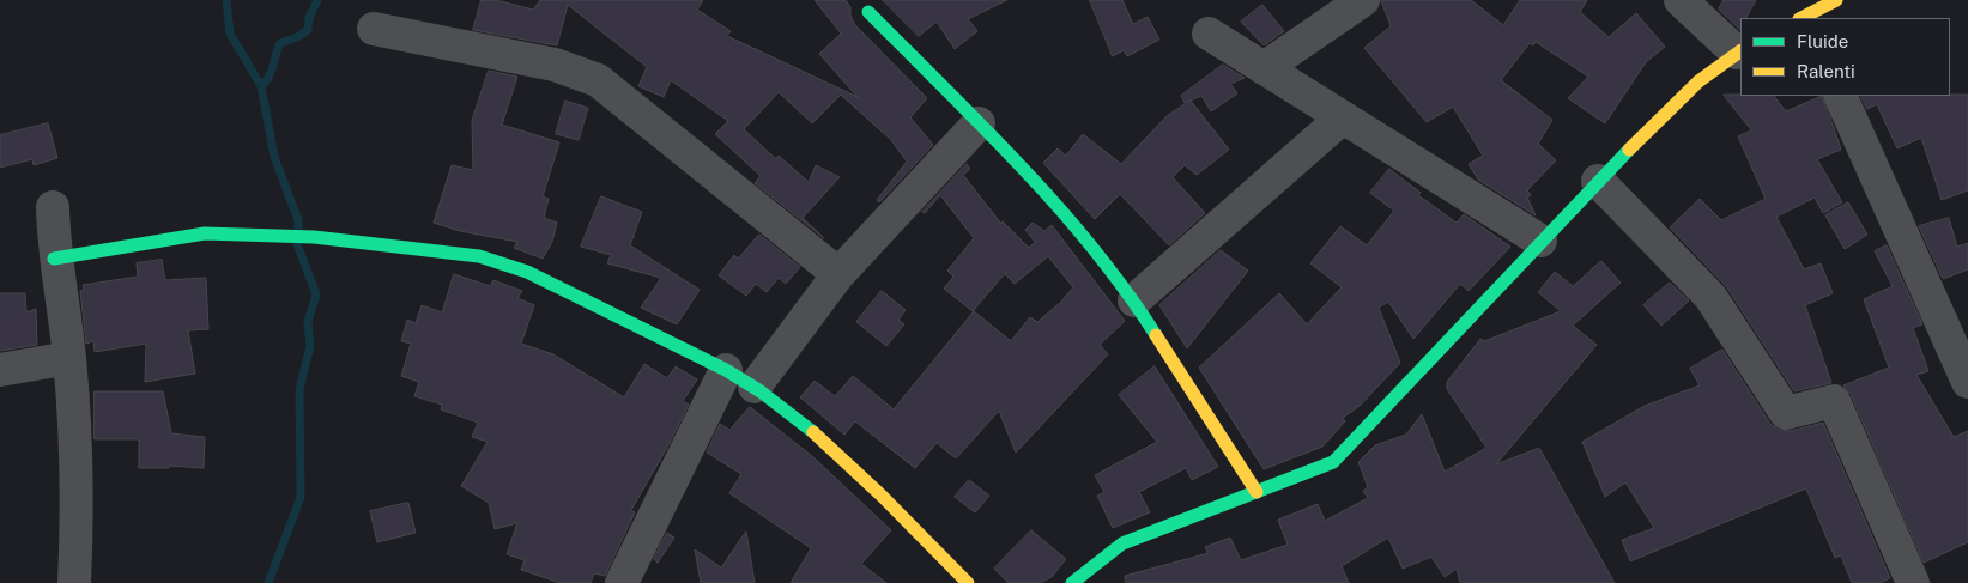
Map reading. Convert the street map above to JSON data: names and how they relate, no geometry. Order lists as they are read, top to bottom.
{
  "legend": ["Fluide", "Ralenti"]
}
